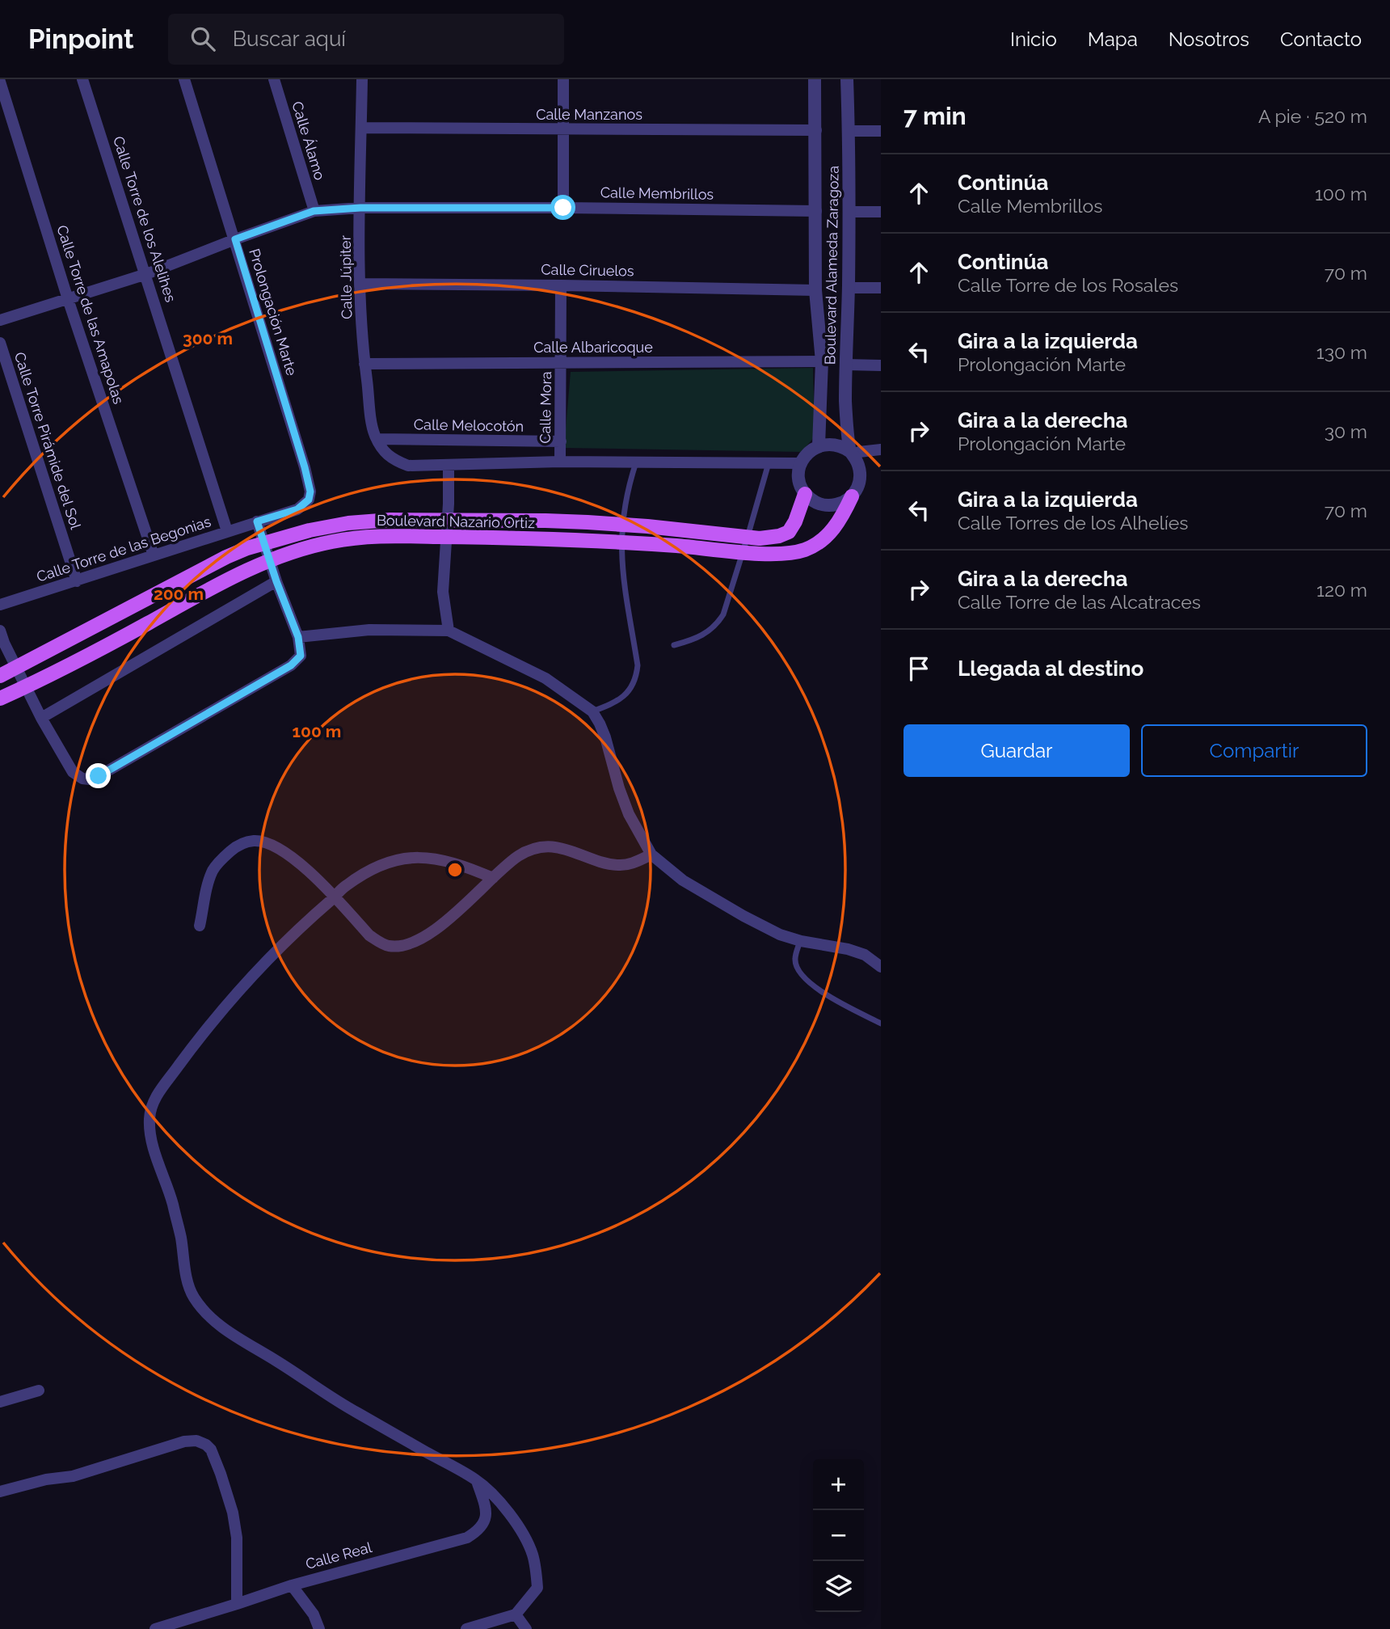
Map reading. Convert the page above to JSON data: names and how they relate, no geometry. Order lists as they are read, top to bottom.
{
  "streets": {
    "main road": ["Boulevard Nazario Ortiz"],
    "street": [
      "Calle Manzanos",
      "Calle Álamo",
      "Calle Membrillos",
      "Calle Torre de los Alelihes",
      "Boulevard Alameda Zaragoza",
      "Calle Ciruelos",
      "Calle Júpiter",
      "Prolongación Marte",
      "Calle Torre de las Amapolas",
      "Calle Albaricoque",
      "Calle Mora",
      "Calle Melocotón",
      "Calle Torre Pirámide del Sol",
      "Calle Torre de las Begonias",
      "Calle Real"
    ]
  },
  "crossings": [
    ["Calle Manzanos", "Boulevard Alameda Zaragoza"],
    ["Calle Manzanos", "Calle Júpiter"],
    ["Calle Álamo", "Calle Membrillos"],
    ["Calle Membrillos", "Calle Torre de los Alelihes"],
    ["Calle Membrillos", "Boulevard Alameda Zaragoza"],
    ["Calle Membrillos", "Calle Júpiter"],
    ["Calle Membrillos", "Prolongación Marte"],
    ["Calle Membrillos", "Calle Torre de las Amapolas"],
    ["Calle Torre de los Alelihes", "Calle Torre de las Begonias"],
    ["Boulevard Alameda Zaragoza", "Calle Ciruelos"],
    ["Boulevard Alameda Zaragoza", "Calle Albaricoque"],
    ["Boulevard Alameda Zaragoza", "Boulevard Nazario Ortiz"],
    ["Calle Ciruelos", "Calle Júpiter"],
    ["Calle Ciruelos", "Calle Mora"],
    ["Calle Júpiter", "Calle Albaricoque"],
    ["Calle Júpiter", "Calle Melocotón"],
    ["Prolongación Marte", "Calle Torre de las Begonias"],
    ["Calle Torre de las Amapolas", "Calle Torre de las Begonias"],
    ["Calle Albaricoque", "Calle Mora"],
    ["Calle Mora", "Calle Melocotón"],
    ["Calle Torre Pirámide del Sol", "Calle Torre de las Begonias"]
  ],
  "page": {
    "header": "Pinpoint",
    "search": "Buscar aquí",
    "nav": [
      "Inicio",
      "Mapa",
      "Nosotros",
      "Contacto"
    ],
    "heading": ["7 min", "A pie · 520 m"],
    "list": [
      ["Continúa", "Calle Membrillos", "100 m"],
      ["Continúa", "Calle Torre de los Rosales", "70 m"],
      ["Gira a la izquierda", "Prolongación Marte", "130 m"],
      ["Gira a la derecha", "Prolongación Marte", "30 m"],
      ["Gira a la izquierda", "Calle Torres de los Alhelíes", "70 m"],
      ["Gira a la derecha", "Calle Torre de las Alcatraces", "120 m"],
      "Llegada al destino"
    ],
    "buttons": ["Guardar", "Compartir"],
    "map_buttons": ["+", "−"]
  },
  "rings": ["300 m", "200 m", "100 m"]
}
